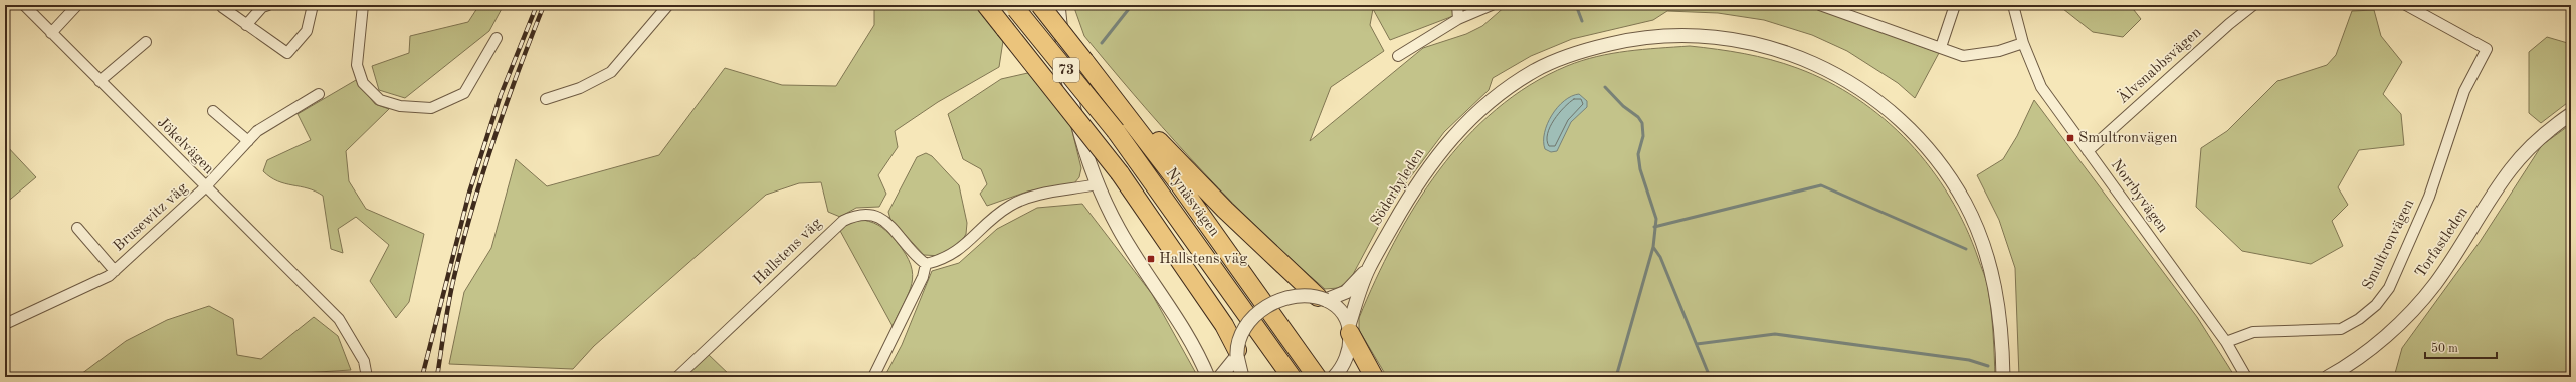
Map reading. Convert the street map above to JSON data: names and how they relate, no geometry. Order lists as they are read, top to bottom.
{
  "streets": {
    "highway": ["73", "Nynäsvägen"],
    "street": [
      "Älvsnabbsvägen",
      "Jökelvägen",
      "Söderbyleden",
      "Norrbyvägen",
      "Brusewitz väg",
      "Torfastleden",
      "Smultronvägen",
      "Hallstens väg"
    ]
  },
  "crossings": [
    ["Älvsnabbsvägen", "Norrbyvägen"],
    ["Jökelvägen", "Brusewitz väg"],
    ["Norrbyvägen", "Smultronvägen"]
  ],
  "places": {
    "transit": ["Smultronvägen", "Hallstens väg"]
  },
  "scale_bar": "50 m"
}
